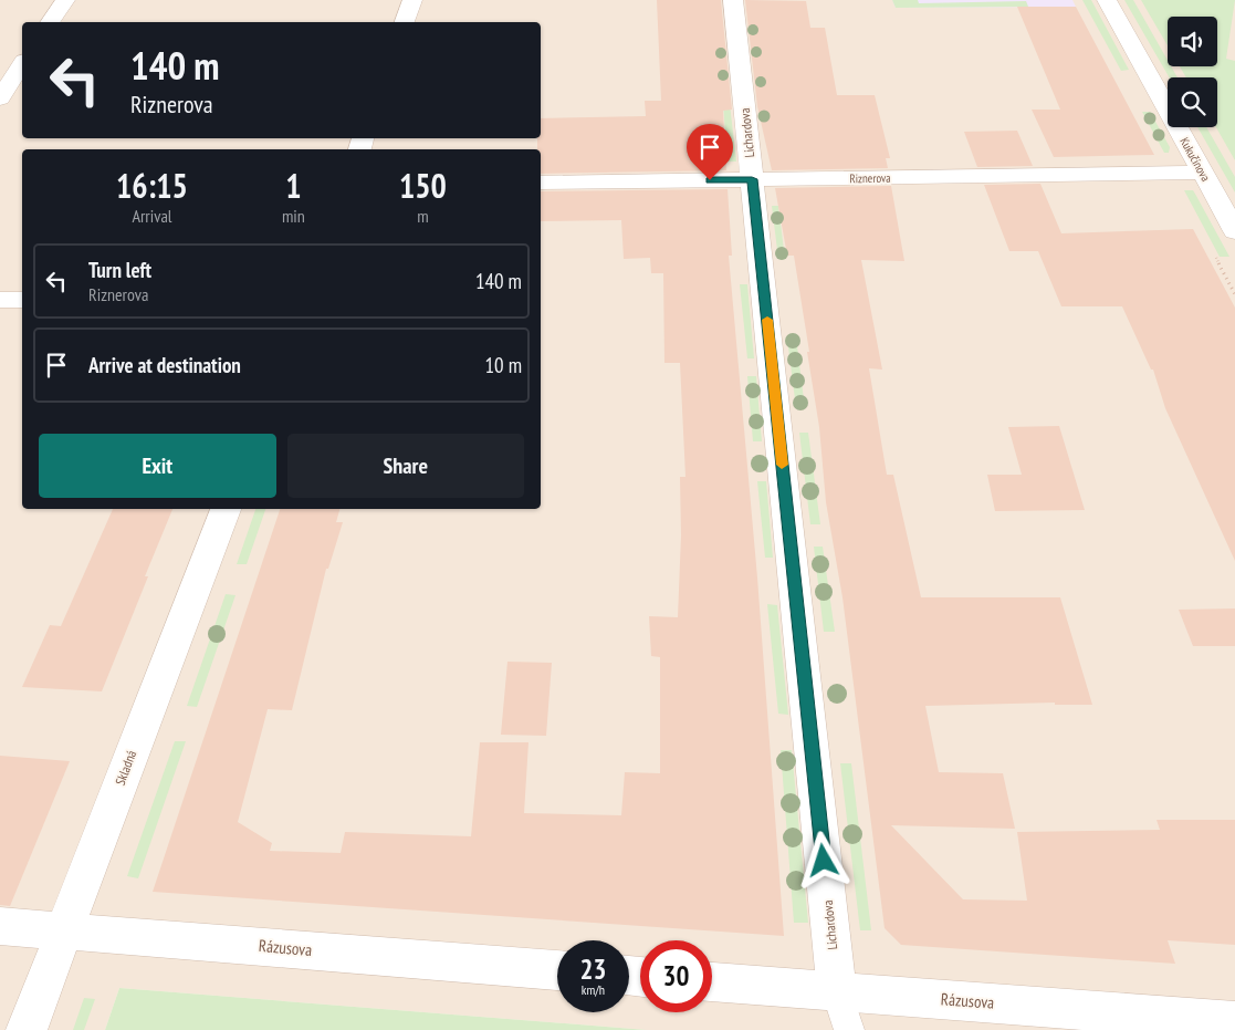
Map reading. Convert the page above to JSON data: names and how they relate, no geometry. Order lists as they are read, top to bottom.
{
  "streets": {
    "street": [
      "Lichardova",
      "Kukučínova",
      "Riznerova",
      "Skladná",
      "Rázusova"
    ]
  },
  "crossings": [
    ["Lichardova", "Riznerova"],
    ["Lichardova", "Rázusova"],
    ["Kukučínova", "Riznerova"],
    ["Skladná", "Rázusova"]
  ],
  "page": {
    "turn": ["140 m", "Riznerova"],
    "eta": [
      "16:15",
      "Arrival",
      "1",
      "min",
      "150",
      "m"
    ],
    "list": [
      {
        "name": "Turn left",
        "note": "Riznerova",
        "value": "140 m"
      },
      {
        "name": "Arrive at destination",
        "value": "10 m"
      }
    ],
    "buttons": ["Exit", "Share"],
    "speed": "23 km/h",
    "limit": "30"
  }
}
